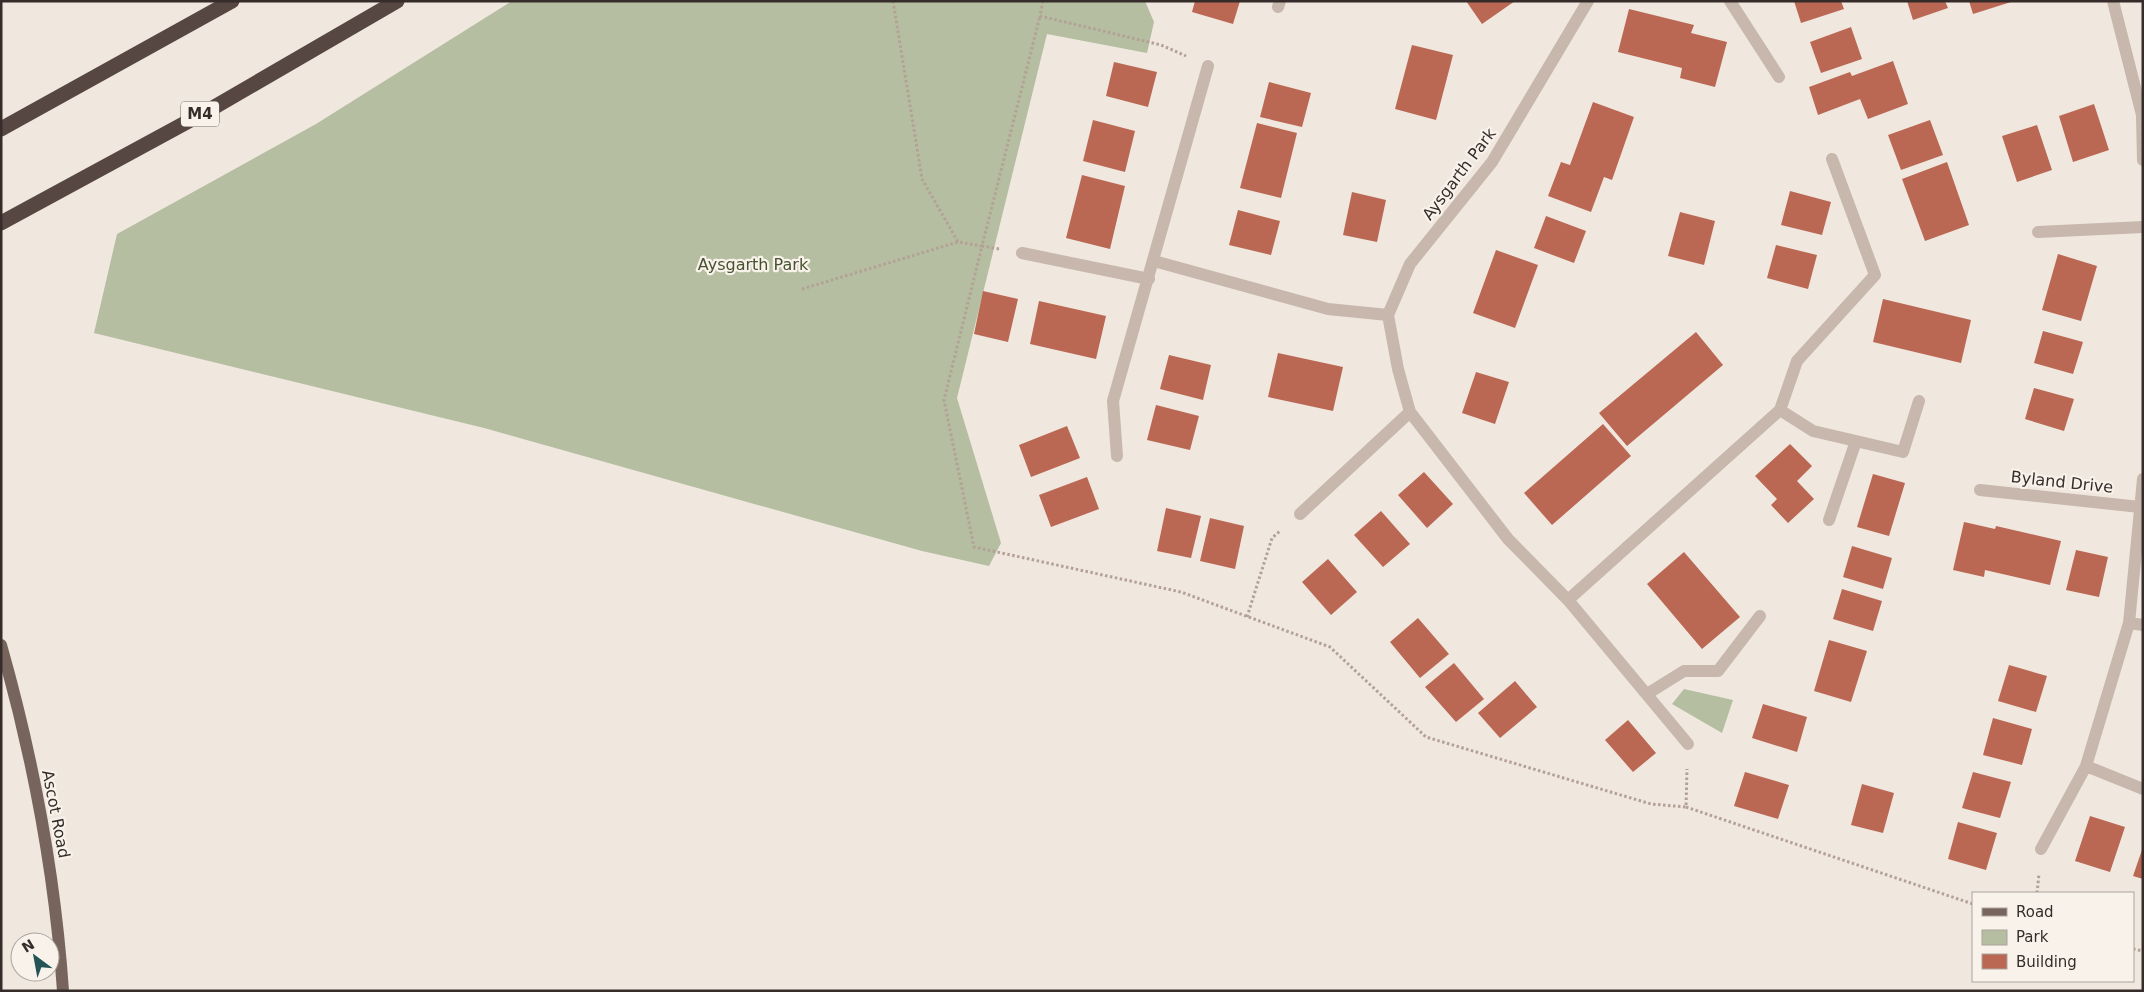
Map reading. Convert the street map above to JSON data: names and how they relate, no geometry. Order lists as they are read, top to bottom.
{
  "streets": {
    "highway": ["M4"],
    "main road": ["Ascot Road"],
    "street": ["Aysgarth Park", "Byland Drive"]
  },
  "parks": ["Aysgarth Park"],
  "legend": ["Road", "Park", "Building"],
  "north": "top left"
}
